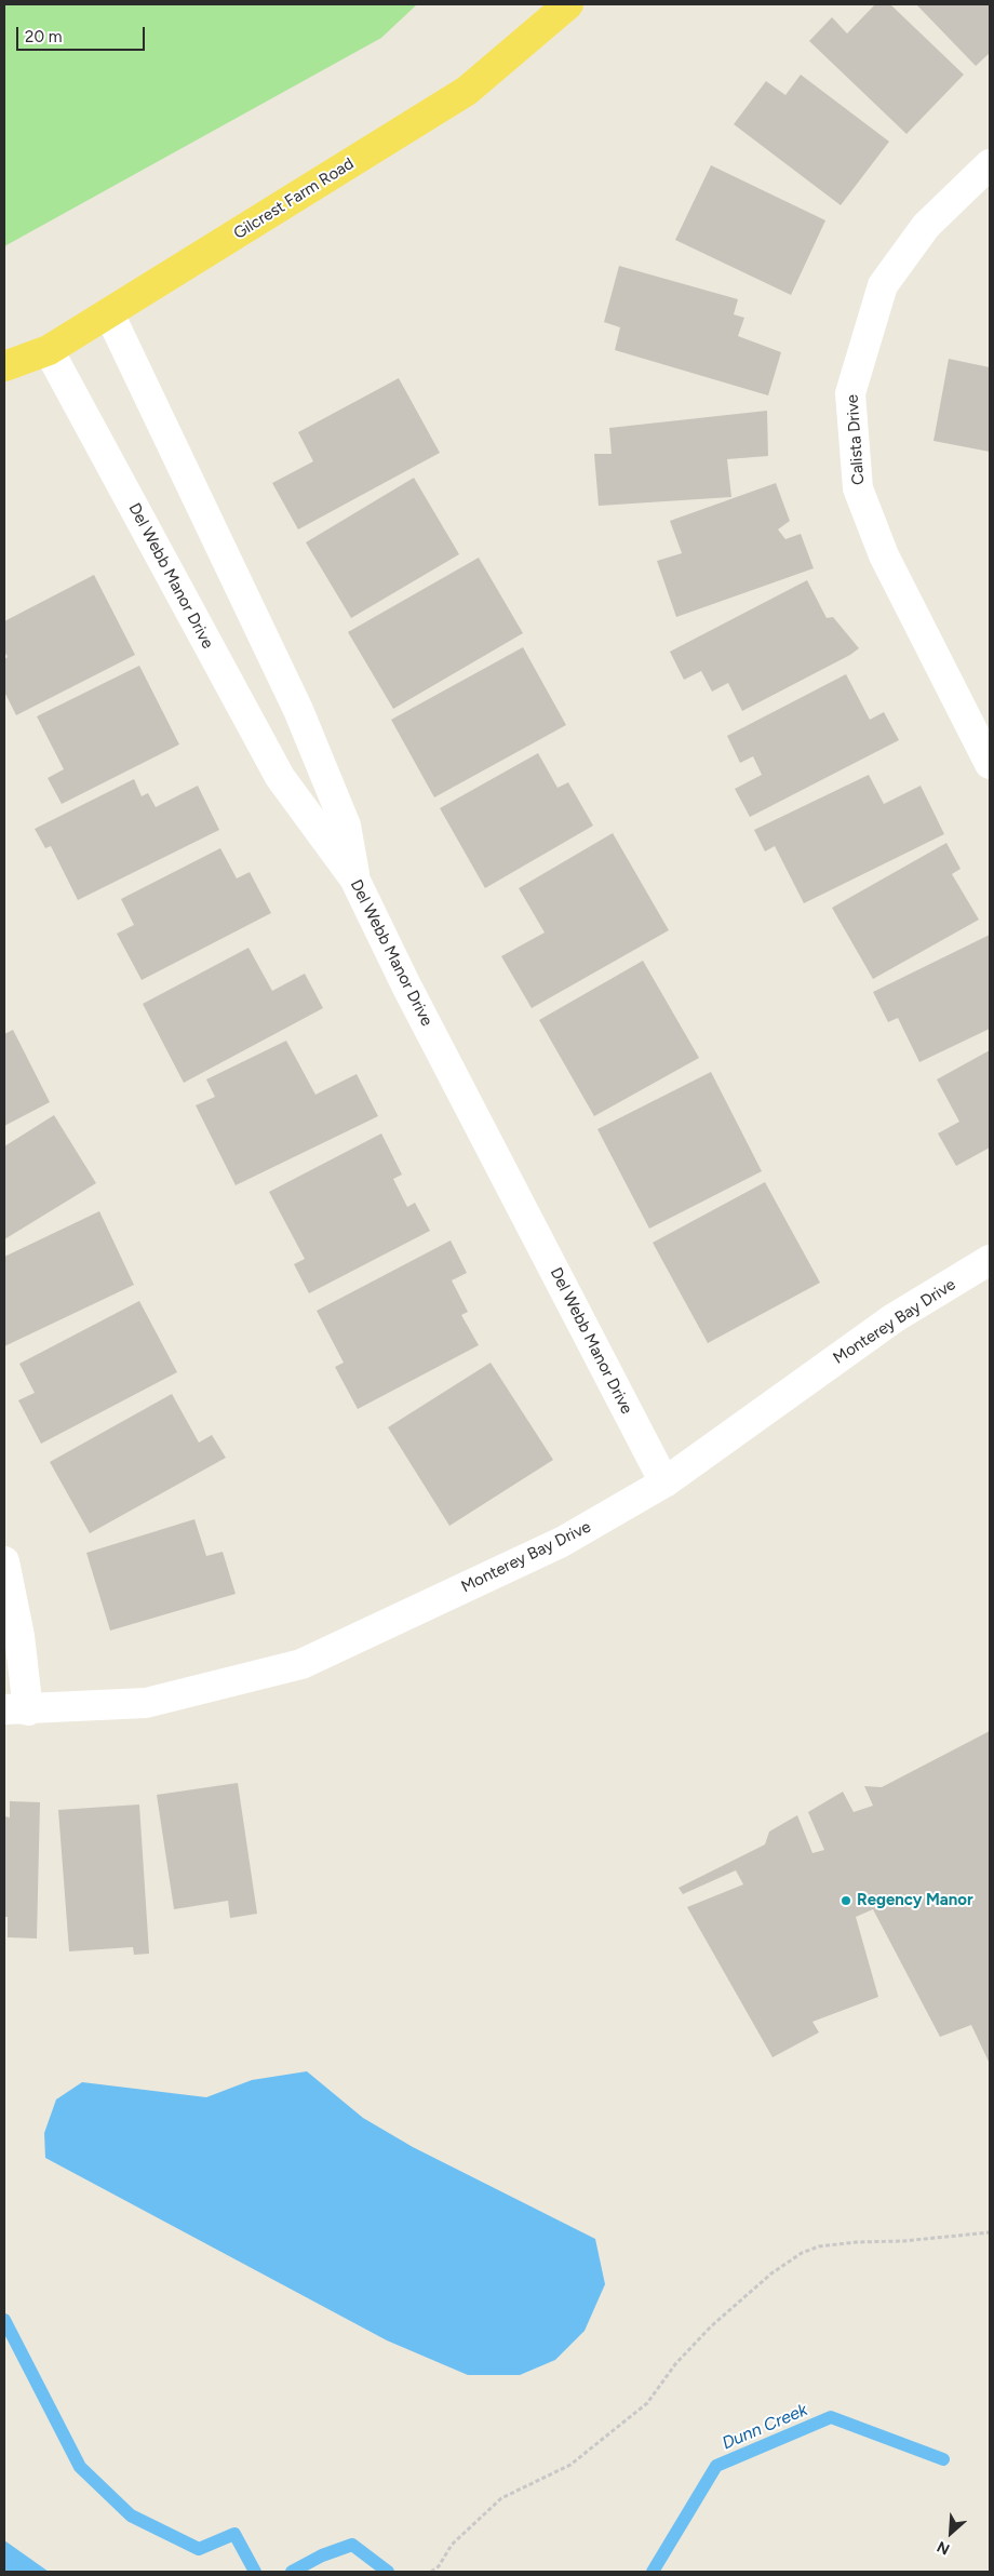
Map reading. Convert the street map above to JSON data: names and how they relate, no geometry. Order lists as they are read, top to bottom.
{
  "streets": {
    "main road": ["Gilcrest Farm Road"],
    "street": ["Calista Drive", "Del Webb Manor Drive", "Monterey Bay Drive"]
  },
  "crossings": [
    ["Gilcrest Farm Road", "Del Webb Manor Drive"],
    ["Del Webb Manor Drive", "Monterey Bay Drive"]
  ],
  "water": ["Dunn Creek"],
  "places": ["Regency Manor"],
  "scale_bar": "20 m",
  "north": "bottom left"
}
